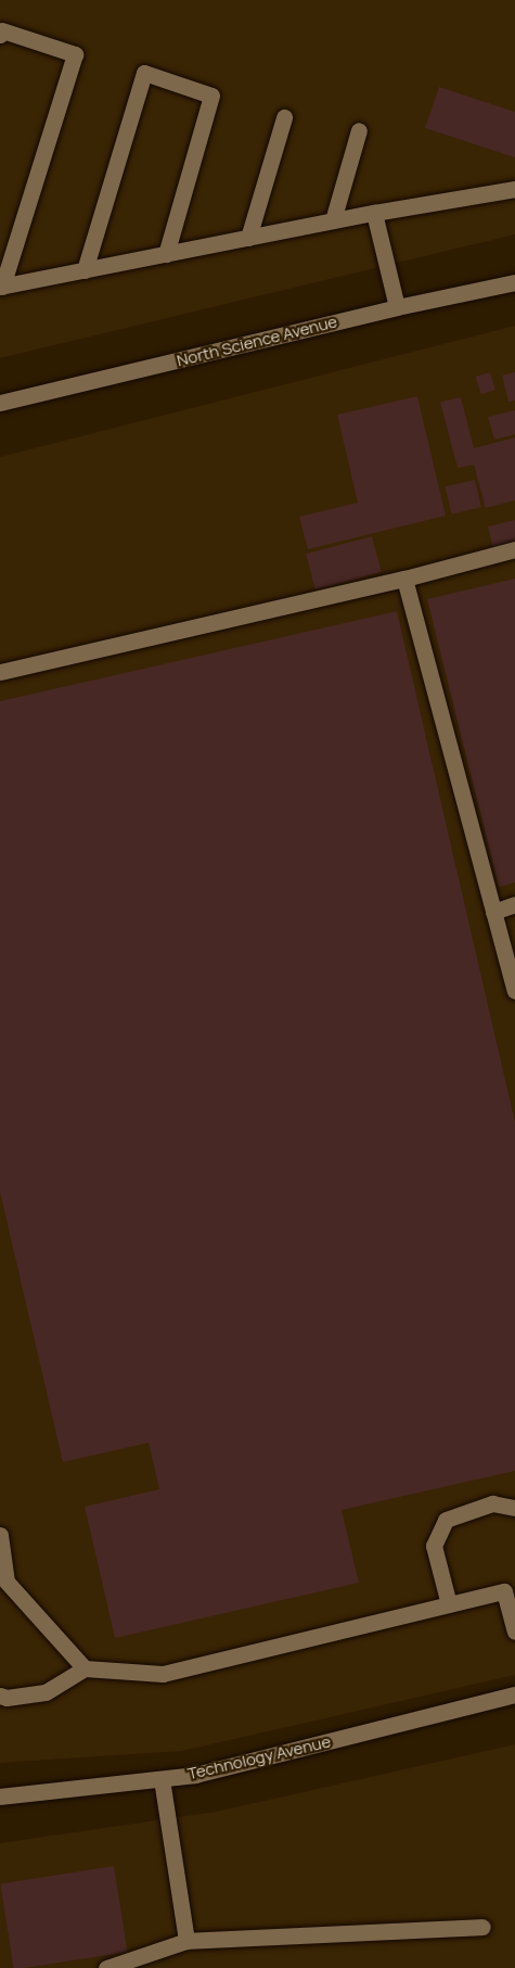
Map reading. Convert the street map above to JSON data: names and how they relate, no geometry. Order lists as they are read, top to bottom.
{
  "streets": {
    "street": ["North Science Avenue", "Technology Avenue"]
  }
}
